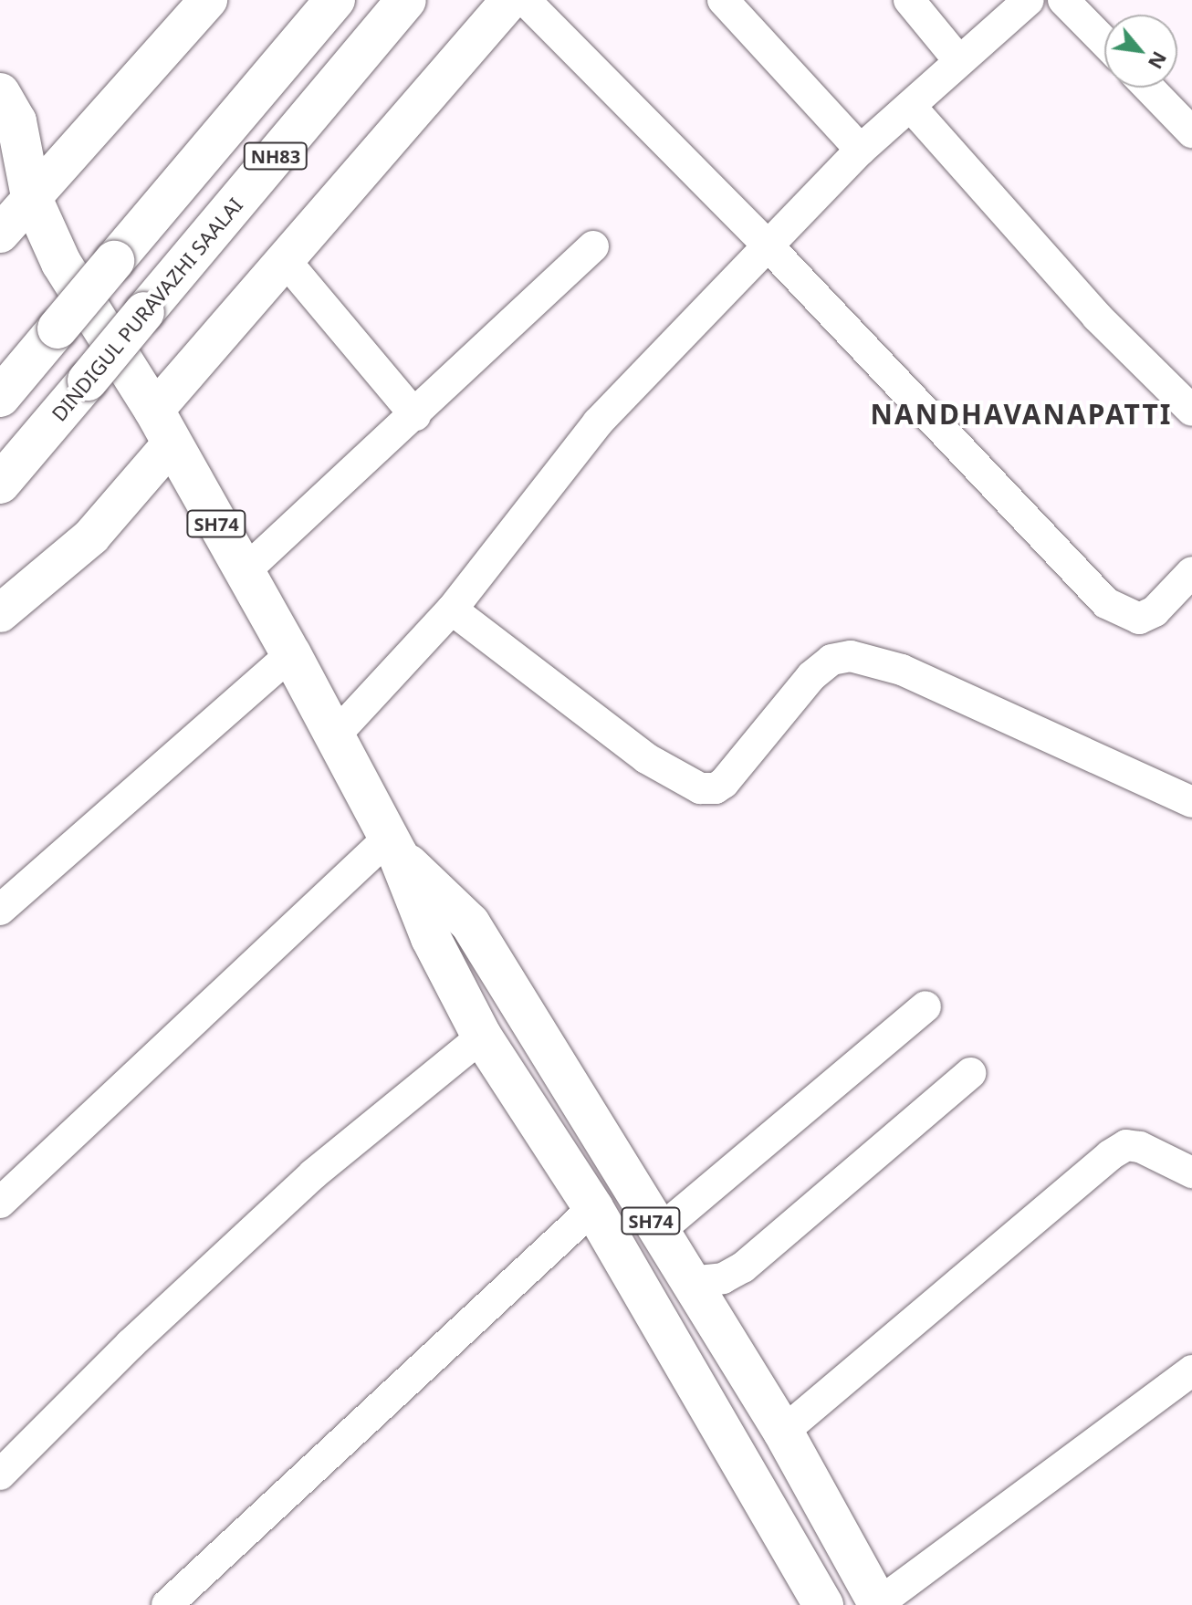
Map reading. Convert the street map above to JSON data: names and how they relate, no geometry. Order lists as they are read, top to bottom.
{
  "streets": {
    "main road": ["NH83", "DINDIGUL PURAVAZHI SAALAI", "SH74"]
  },
  "districts": ["NANDHAVANAPATTI"],
  "north": "bottom right"
}
